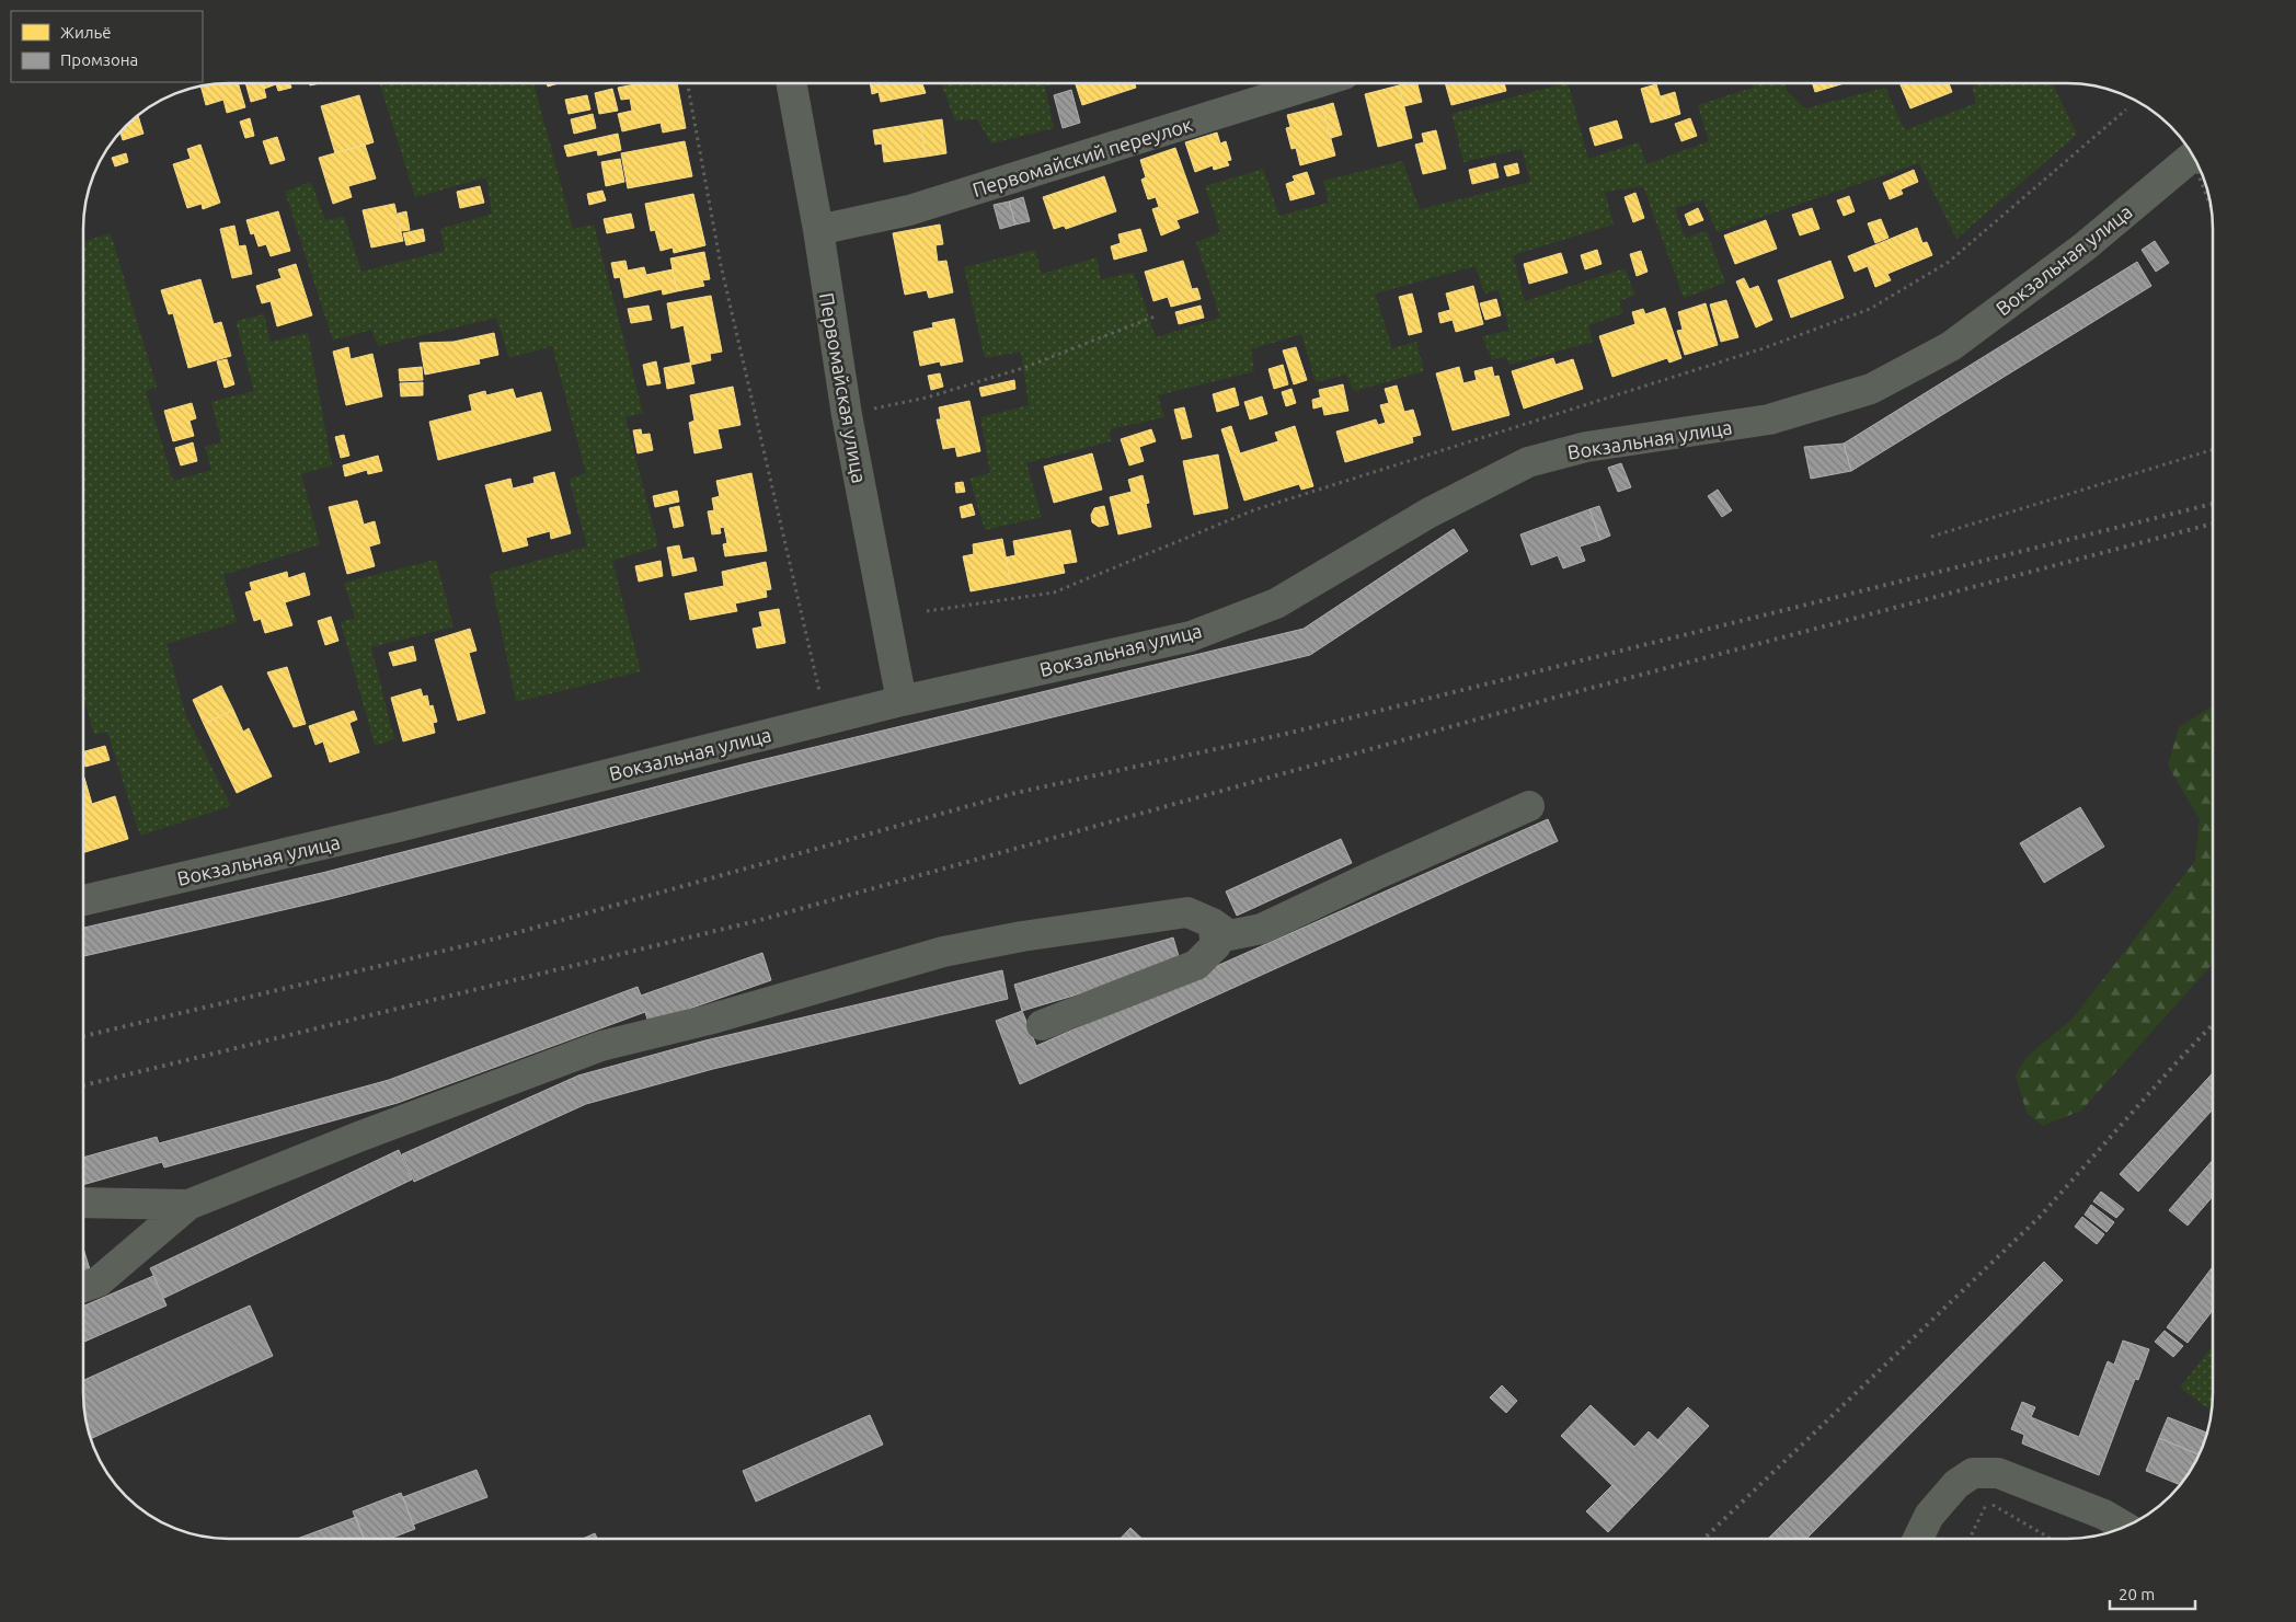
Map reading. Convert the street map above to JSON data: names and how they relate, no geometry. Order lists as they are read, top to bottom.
{
  "streets": {
    "street": ["Первомайский переулок", "Вокзальная улица", "Первомайская улица"]
  },
  "crossings": [
    ["Первомайский переулок", "Первомайская улица"],
    ["Вокзальная улица", "Первомайская улица"]
  ],
  "legend": ["Жильё", "Промзона"],
  "scale_bar": "20 m"
}
